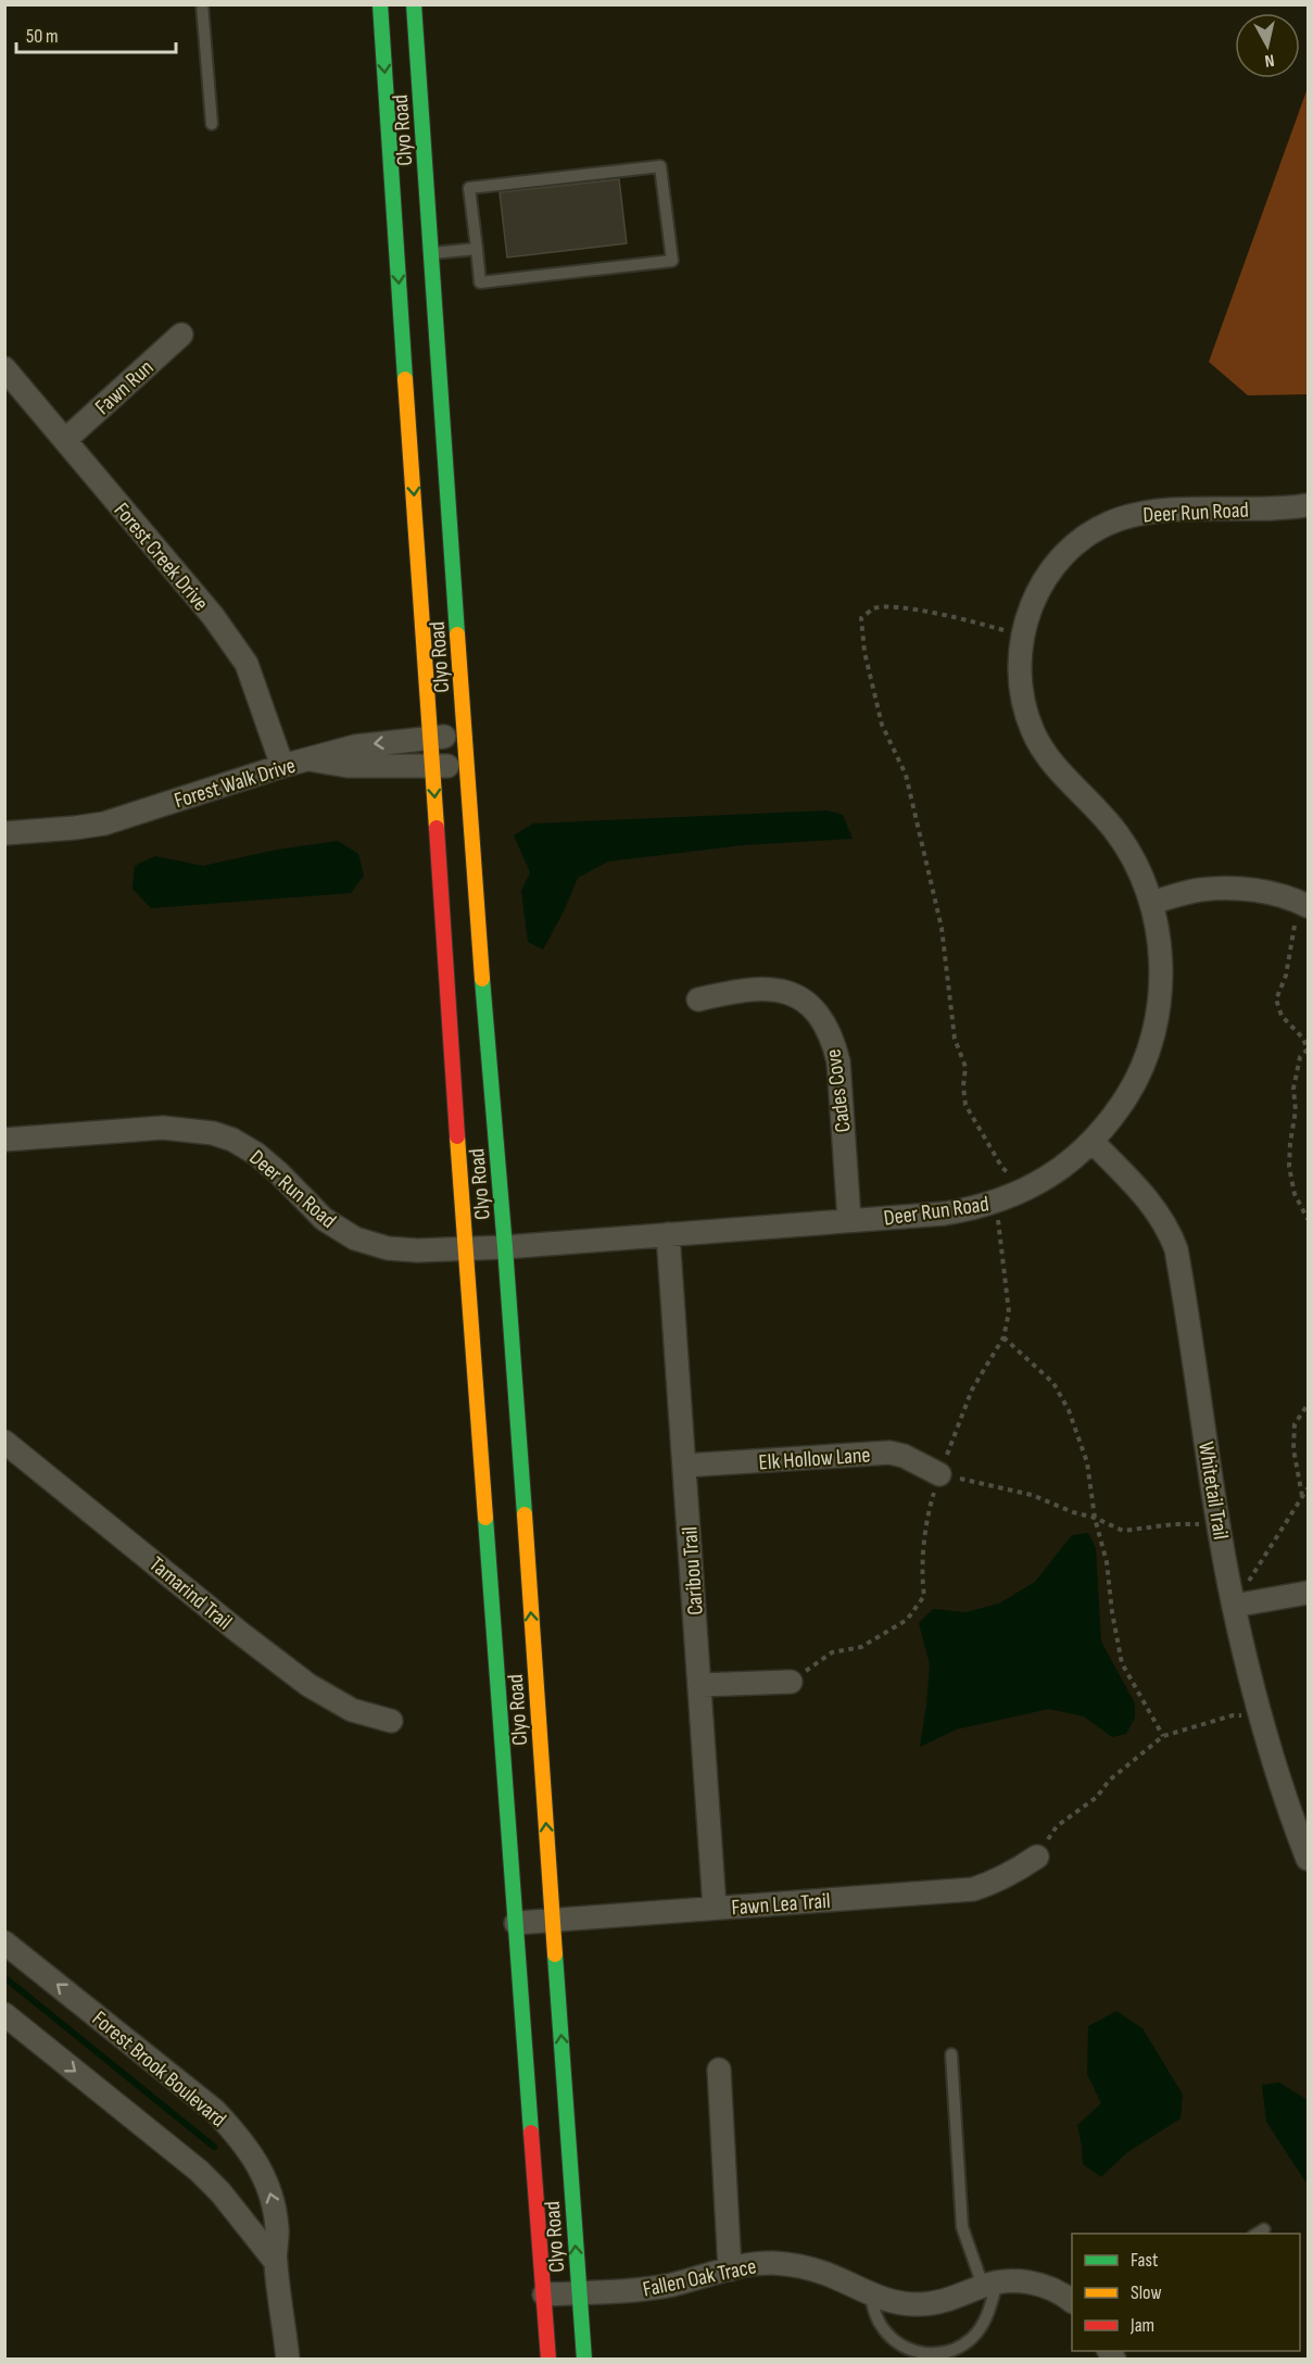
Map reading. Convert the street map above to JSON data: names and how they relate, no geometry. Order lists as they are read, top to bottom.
{
  "streets": {
    "street": [
      "Clyo Road",
      "Fawn Run",
      "Deer Run Road",
      "Forest Creek Drive",
      "Forest Walk Drive",
      "Cades Cove",
      "Elk Hollow Lane",
      "Whitetail Trail",
      "Caribou Trail",
      "Tamarind Trail",
      "Fawn Lea Trail",
      "Forest Brook Boulevard",
      "Fallen Oak Trace"
    ]
  },
  "crossings": [
    ["Clyo Road", "Deer Run Road"],
    ["Clyo Road", "Forest Walk Drive"],
    ["Clyo Road", "Fawn Lea Trail"],
    ["Clyo Road", "Fallen Oak Trace"],
    ["Fawn Run", "Forest Creek Drive"],
    ["Deer Run Road", "Cades Cove"],
    ["Deer Run Road", "Whitetail Trail"],
    ["Deer Run Road", "Caribou Trail"],
    ["Forest Creek Drive", "Forest Walk Drive"],
    ["Elk Hollow Lane", "Caribou Trail"],
    ["Caribou Trail", "Fawn Lea Trail"]
  ],
  "legend": ["Fast", "Slow", "Jam"],
  "scale_bar": "50 m",
  "north": "bottom"
}
